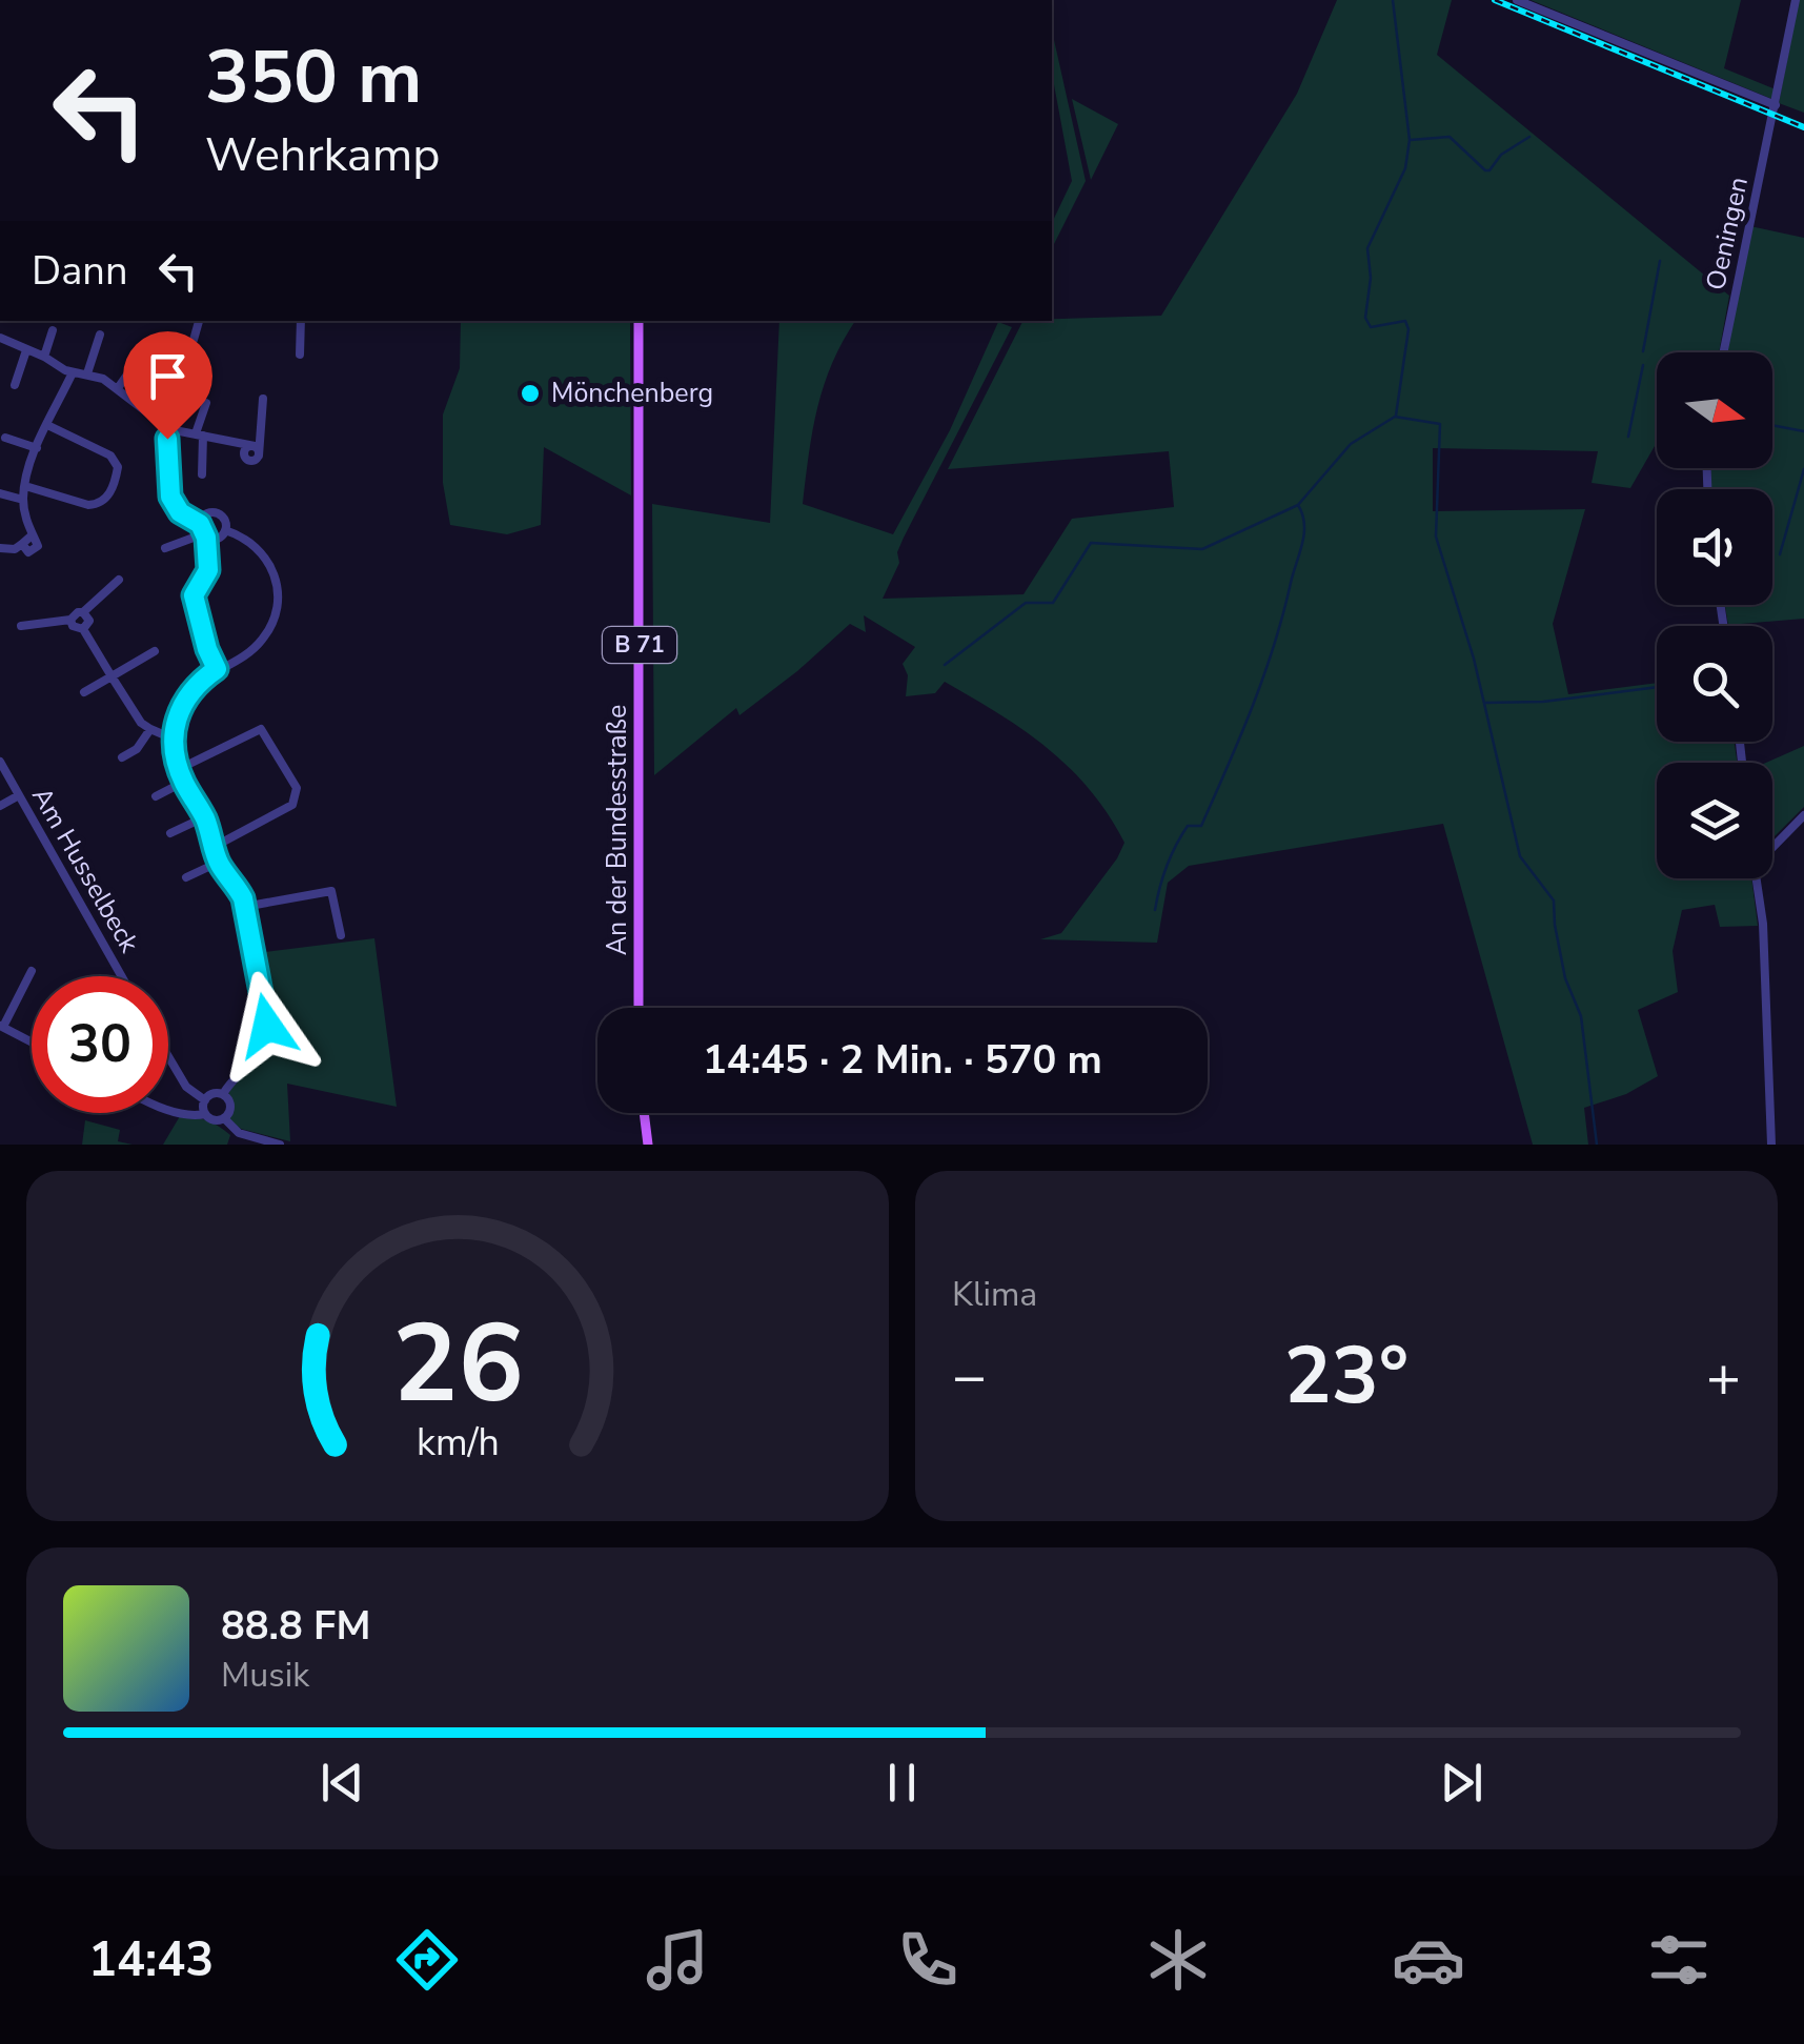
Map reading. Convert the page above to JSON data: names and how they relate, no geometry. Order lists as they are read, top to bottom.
{
  "streets": {
    "main road": ["B 71", "An der Bundesstraße"],
    "street": ["Oeningen", "Am Husselbeck"]
  },
  "places": ["Mönchenberg"],
  "north": "right",
  "page": {
    "turn": ["350 m", "Wehrkamp"],
    "then": "Dann",
    "limit": "30",
    "trip": "14:45 · 2 Min. · 570 m",
    "tile": "Klima",
    "heat": ["−", "23°", "+"],
    "song": ["88.8 FM", "Musik"],
    "tabs": "14:43",
    "gauge": ["26", "km/h"]
  }
}
